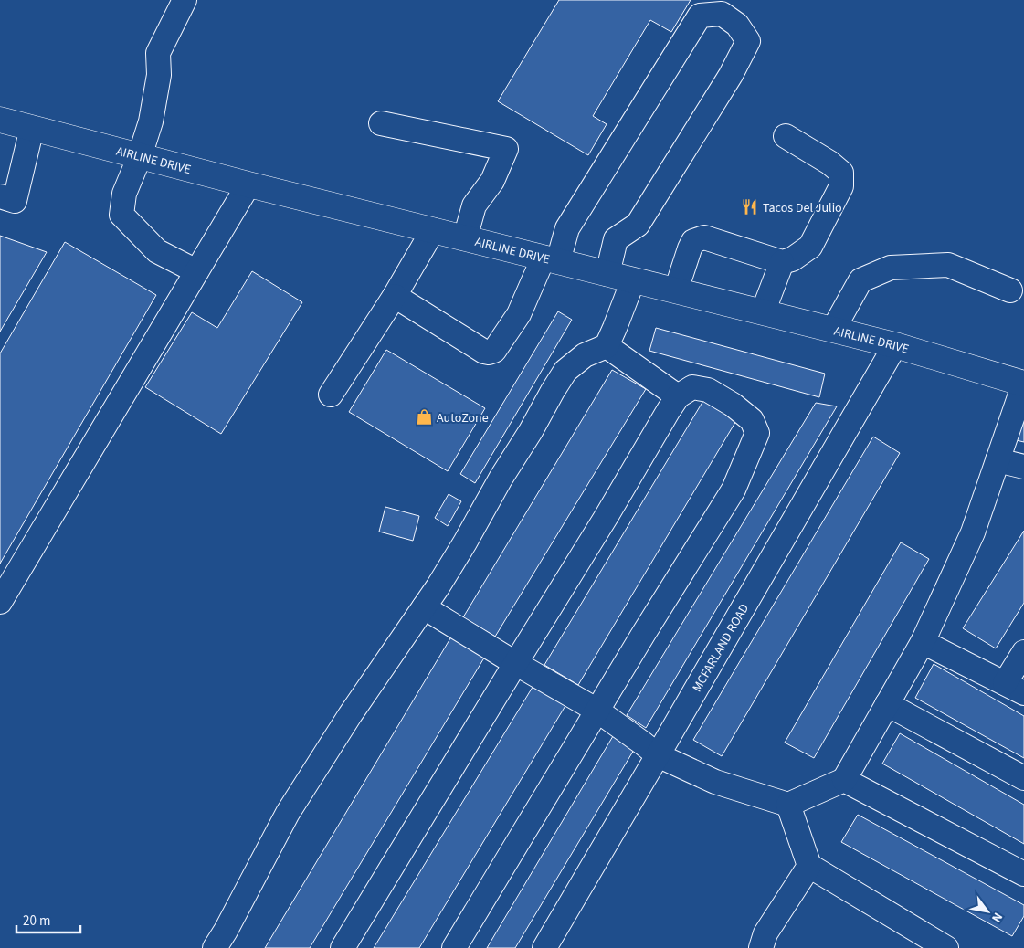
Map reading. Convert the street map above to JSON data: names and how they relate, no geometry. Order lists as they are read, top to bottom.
{
  "streets": {
    "main road": ["AIRLINE DRIVE"],
    "street": ["MCFARLAND ROAD"]
  },
  "crossings": [
    ["AIRLINE DRIVE", "MCFARLAND ROAD"]
  ],
  "places": {
    "restaurant": ["Tacos Del Julio"],
    "shop": ["AutoZone"]
  },
  "scale_bar": "20 m",
  "north": "bottom right"
}
